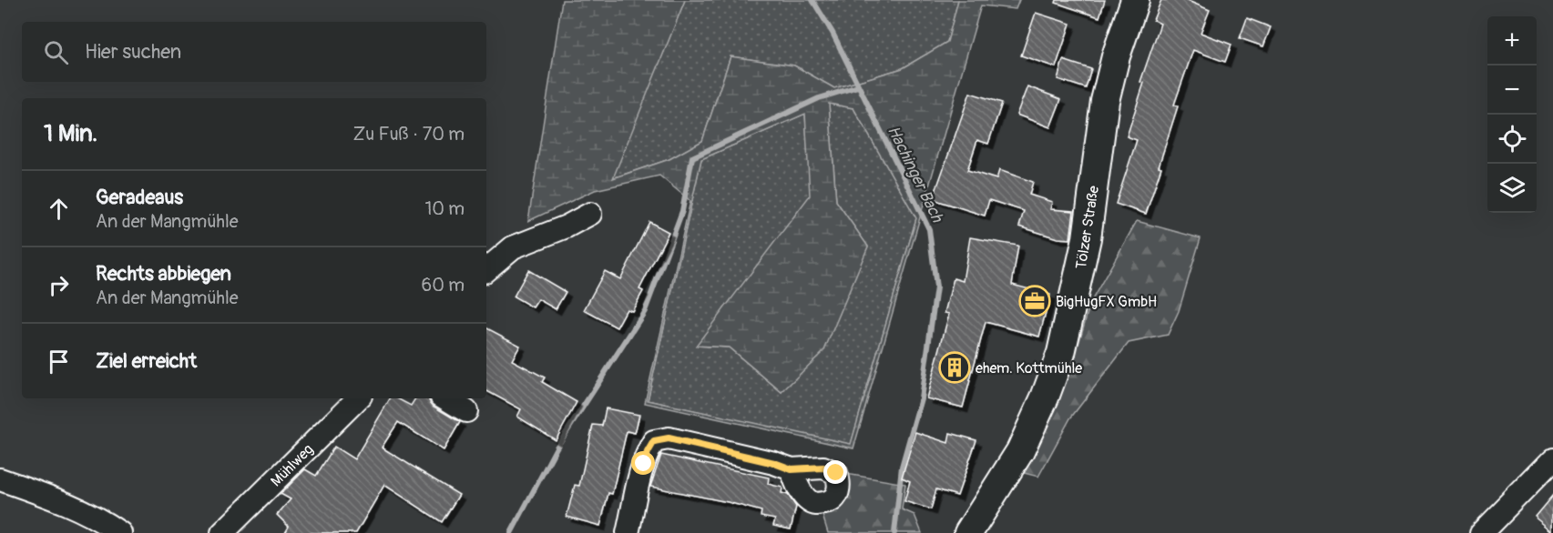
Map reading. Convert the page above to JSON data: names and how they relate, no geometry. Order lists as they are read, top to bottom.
{
  "streets": {
    "main road": ["Tölzer Straße"],
    "street": ["Mühlweg"]
  },
  "water": ["Hachinger Bach"],
  "places": {
    "office": ["BigHugFX GmbH"],
    "building": ["ehem. Kottmühle"]
  },
  "page": {
    "map_buttons": ["+", "−"],
    "search": "Hier suchen",
    "heading": ["1 Min.", "Zu Fuß · 70 m"],
    "list": [
      ["Geradeaus", "An der Mangmühle", "10 m"],
      ["Rechts abbiegen", "An der Mangmühle", "60 m"],
      "Ziel erreicht"
    ]
  }
}
